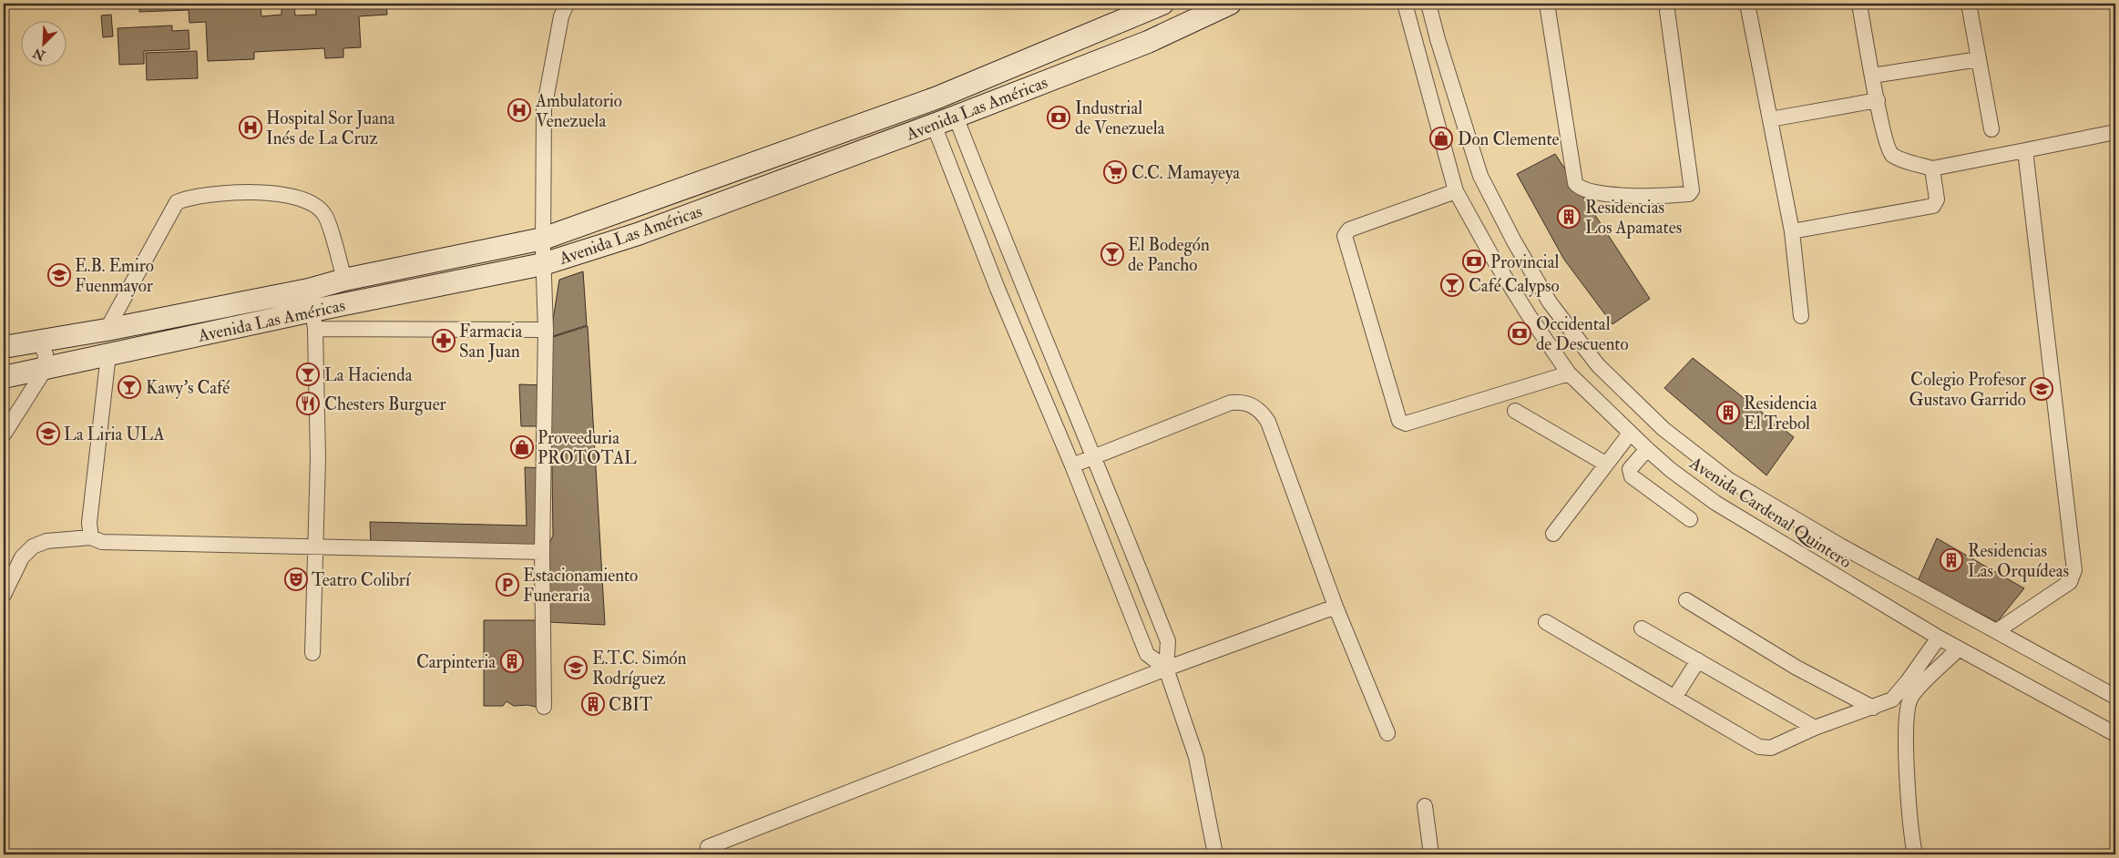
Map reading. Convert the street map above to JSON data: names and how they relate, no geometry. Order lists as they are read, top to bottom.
{
  "streets": {
    "street": ["Avenida Las Américas", "Avenida Cardenal Quintero"]
  },
  "places": {
    "hospital": ["Ambulatorio Venezuela", "Hospital Sor Juana Inés de La Cruz"],
    "bank": ["Industrial de Venezuela", "Provincial", "Occidental de Descuento"],
    "shop": ["Don Clemente", "Proveeduria PROTOTAL"],
    "supermarket": ["C.C. Mamayeya"],
    "building": [
      "Residencias Los Apamates",
      "Residencia El Trebol",
      "Residencias Las Orquídeas",
      "Carpinteria",
      "CBIT"
    ],
    "bar": [
      "El Bodegón de Pancho",
      "Café Calypso",
      "La Hacienda",
      "Kawy's Café"
    ],
    "school or university": [
      "E.B. Emiro Fuenmayor",
      "Colegio Profesor Gustavo Garrido",
      "La Liria ULA",
      "E.T.C. Simón Rodríguez"
    ],
    "pharmacy": ["Farmacia San Juan"],
    "restaurant": ["Chesters Burguer"],
    "theatre": ["Teatro Colibrí"],
    "parking": ["Estacionamiento Funeraria"]
  },
  "north": "bottom left"
}
